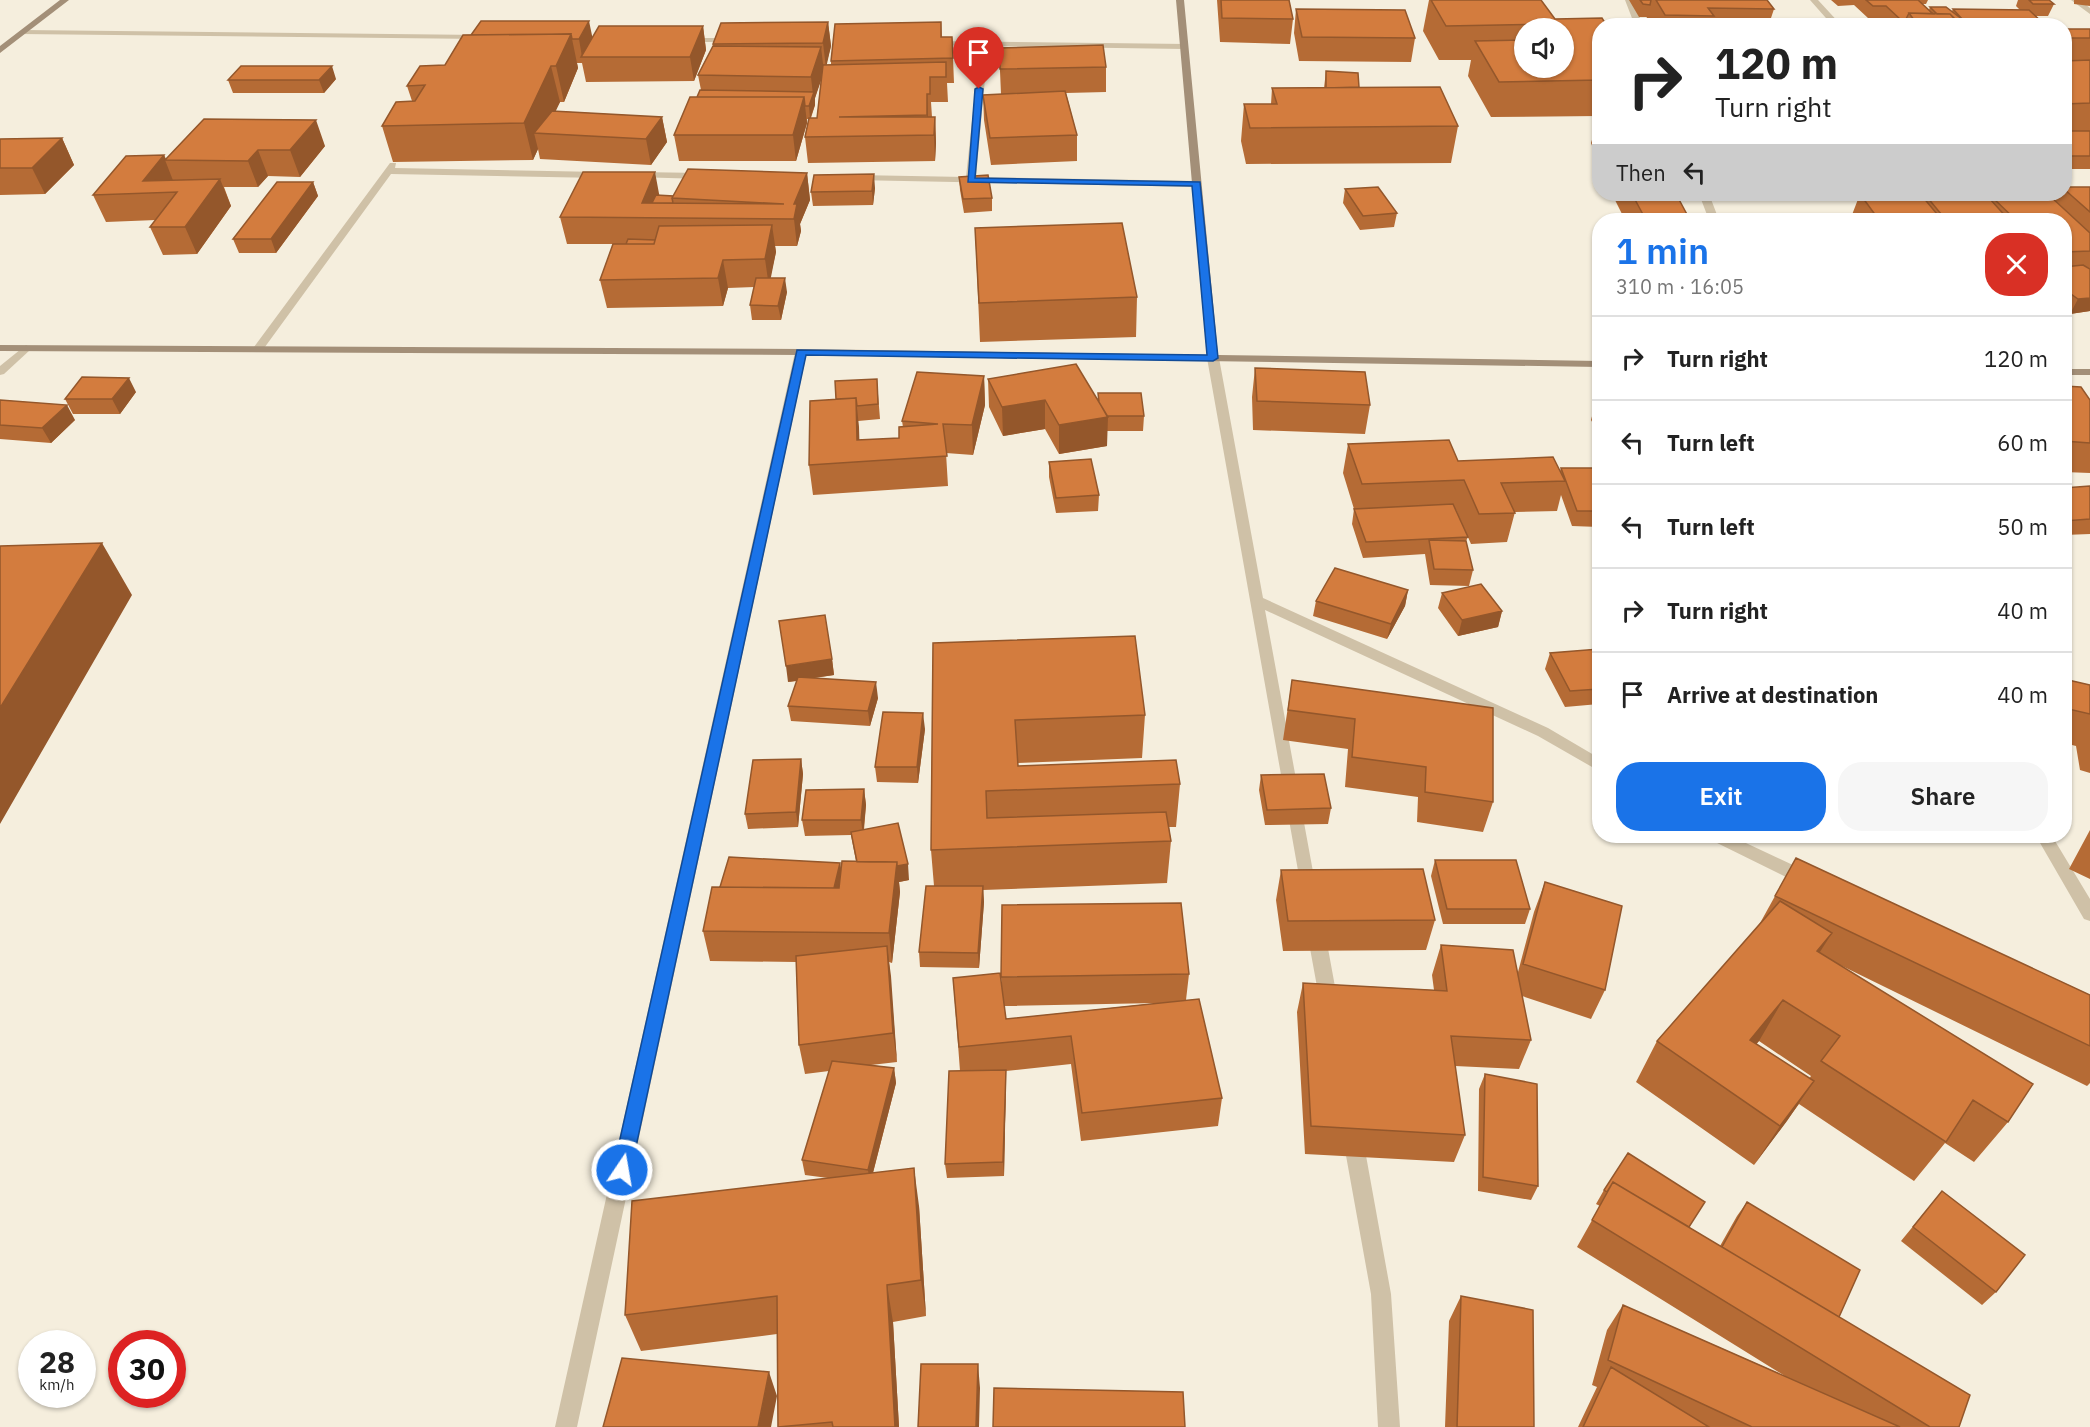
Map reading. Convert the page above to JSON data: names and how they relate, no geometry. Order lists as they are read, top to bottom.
{
  "page": {
    "turn": ["120 m", "Turn right"],
    "then": "Then",
    "heading": ["1 min", "310 m · 16:05"],
    "list": [
      {
        "name": "Turn right",
        "value": "120 m"
      },
      {
        "name": "Turn left",
        "value": "60 m"
      },
      {
        "name": "Turn left",
        "value": "50 m"
      },
      {
        "name": "Turn right",
        "value": "40 m"
      },
      {
        "name": "Arrive at destination",
        "value": "40 m"
      }
    ],
    "buttons": ["Exit", "Share"],
    "speed": "28 km/h",
    "limit": "30"
  }
}
